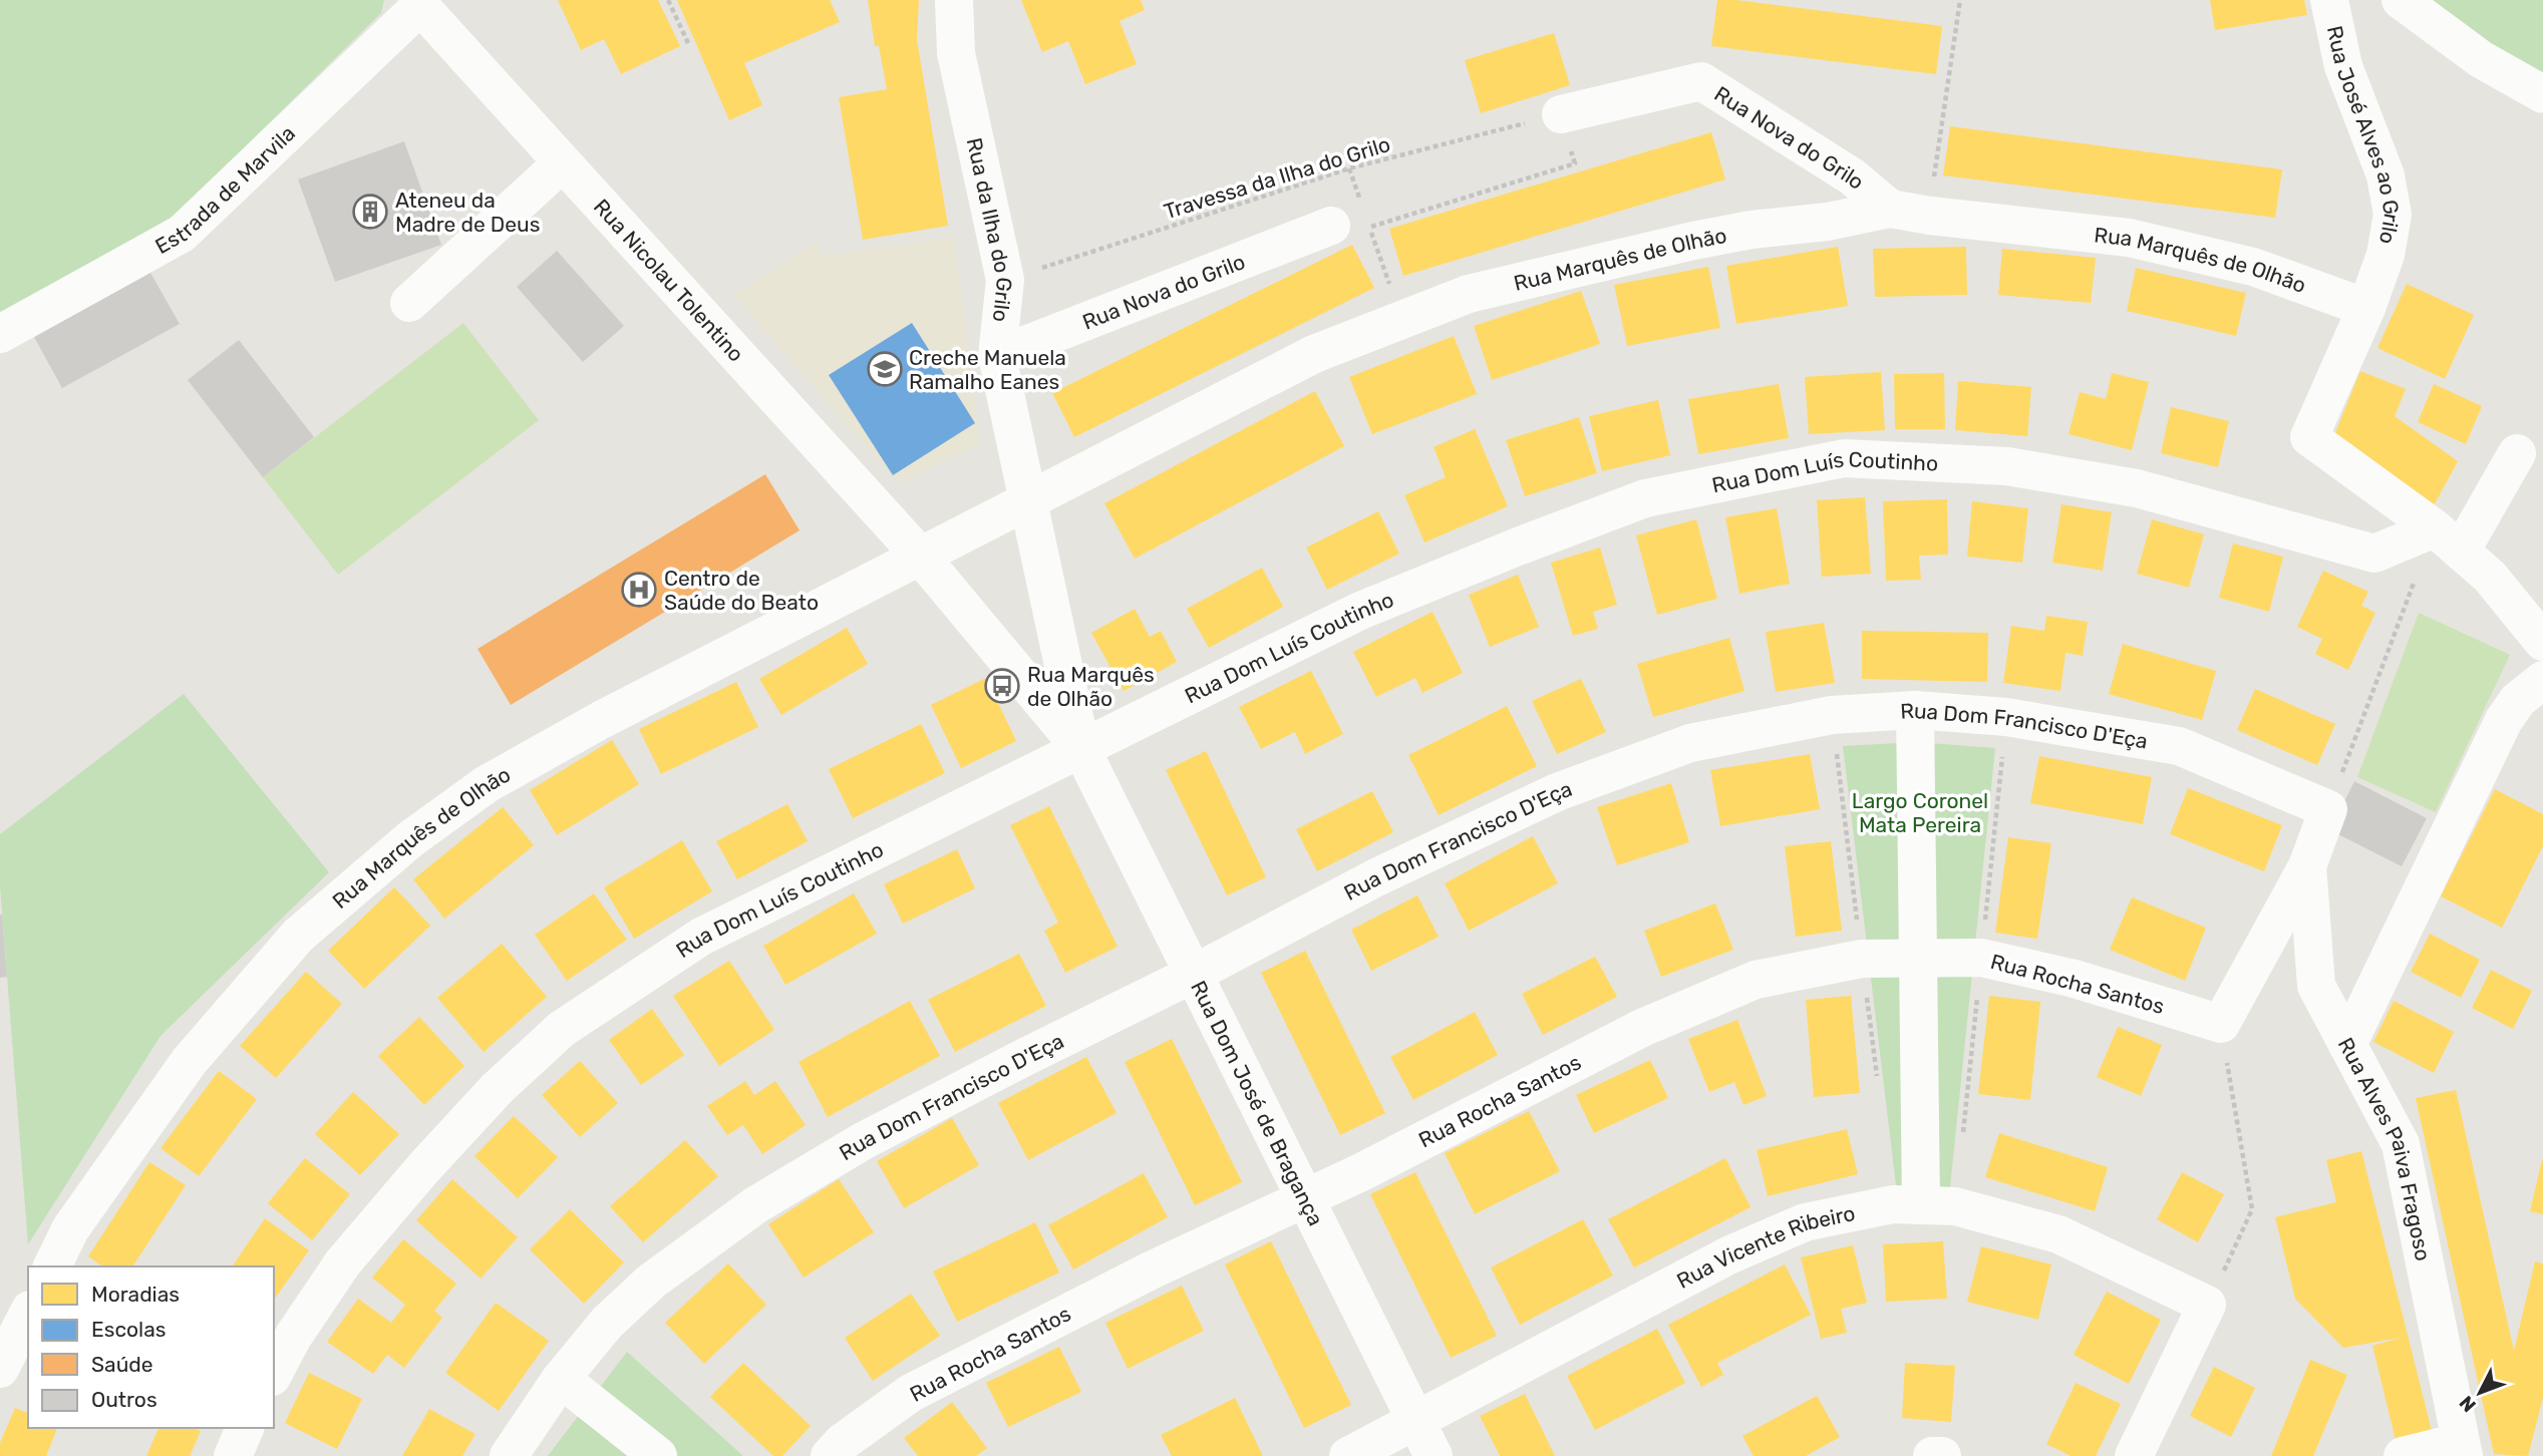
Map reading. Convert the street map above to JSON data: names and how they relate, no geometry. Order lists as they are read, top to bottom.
{
  "streets": {
    "street": [
      "Rua José Alves ao Grilo",
      "Rua Nova do Grilo",
      "Estrada de Marvila",
      "Rua da Ilha do Grilo",
      "Rua Marquês de Olhão",
      "Rua Nicolau Tolentino",
      "Rua Dom Luís Coutinho",
      "Rua Dom Francisco D'Eça",
      "Rua Rocha Santos",
      "Rua Dom José de Bragança",
      "Rua Alves Paiva Fragoso",
      "Rua Vicente Ribeiro"
    ],
    "path": ["Travessa da Ilha do Grilo"]
  },
  "crossings": [
    ["Rua José Alves ao Grilo", "Rua Marquês de Olhão"],
    ["Rua José Alves ao Grilo", "Rua Dom Luís Coutinho"],
    ["Rua Nova do Grilo", "Travessa da Ilha do Grilo"],
    ["Rua Nova do Grilo", "Rua da Ilha do Grilo"],
    ["Rua Nova do Grilo", "Rua Marquês de Olhão"],
    ["Travessa da Ilha do Grilo", "Rua da Ilha do Grilo"],
    ["Estrada de Marvila", "Rua Nicolau Tolentino"],
    ["Rua da Ilha do Grilo", "Rua Marquês de Olhão"],
    ["Rua da Ilha do Grilo", "Rua Dom Luís Coutinho"],
    ["Rua da Ilha do Grilo", "Rua Dom José de Bragança"],
    ["Rua Marquês de Olhão", "Rua Nicolau Tolentino"],
    ["Rua Dom Luís Coutinho", "Rua Dom José de Bragança"],
    ["Rua Dom Francisco D'Eça", "Rua Dom José de Bragança"],
    ["Rua Rocha Santos", "Rua Dom José de Bragança"],
    ["Rua Dom José de Bragança", "Rua Vicente Ribeiro"]
  ],
  "parks": ["Largo Coronel Mata Pereira"],
  "places": {
    "building": ["Ateneu da Madre de Deus"],
    "school or university": ["Creche Manuela Ramalho Eanes"],
    "hospital": ["Centro de Saúde do Beato"],
    "bus stop": ["Rua Marquês de Olhão"]
  },
  "legend": [
    "Moradias",
    "Escolas",
    "Saúde",
    "Outros"
  ],
  "north": "bottom left"
}
